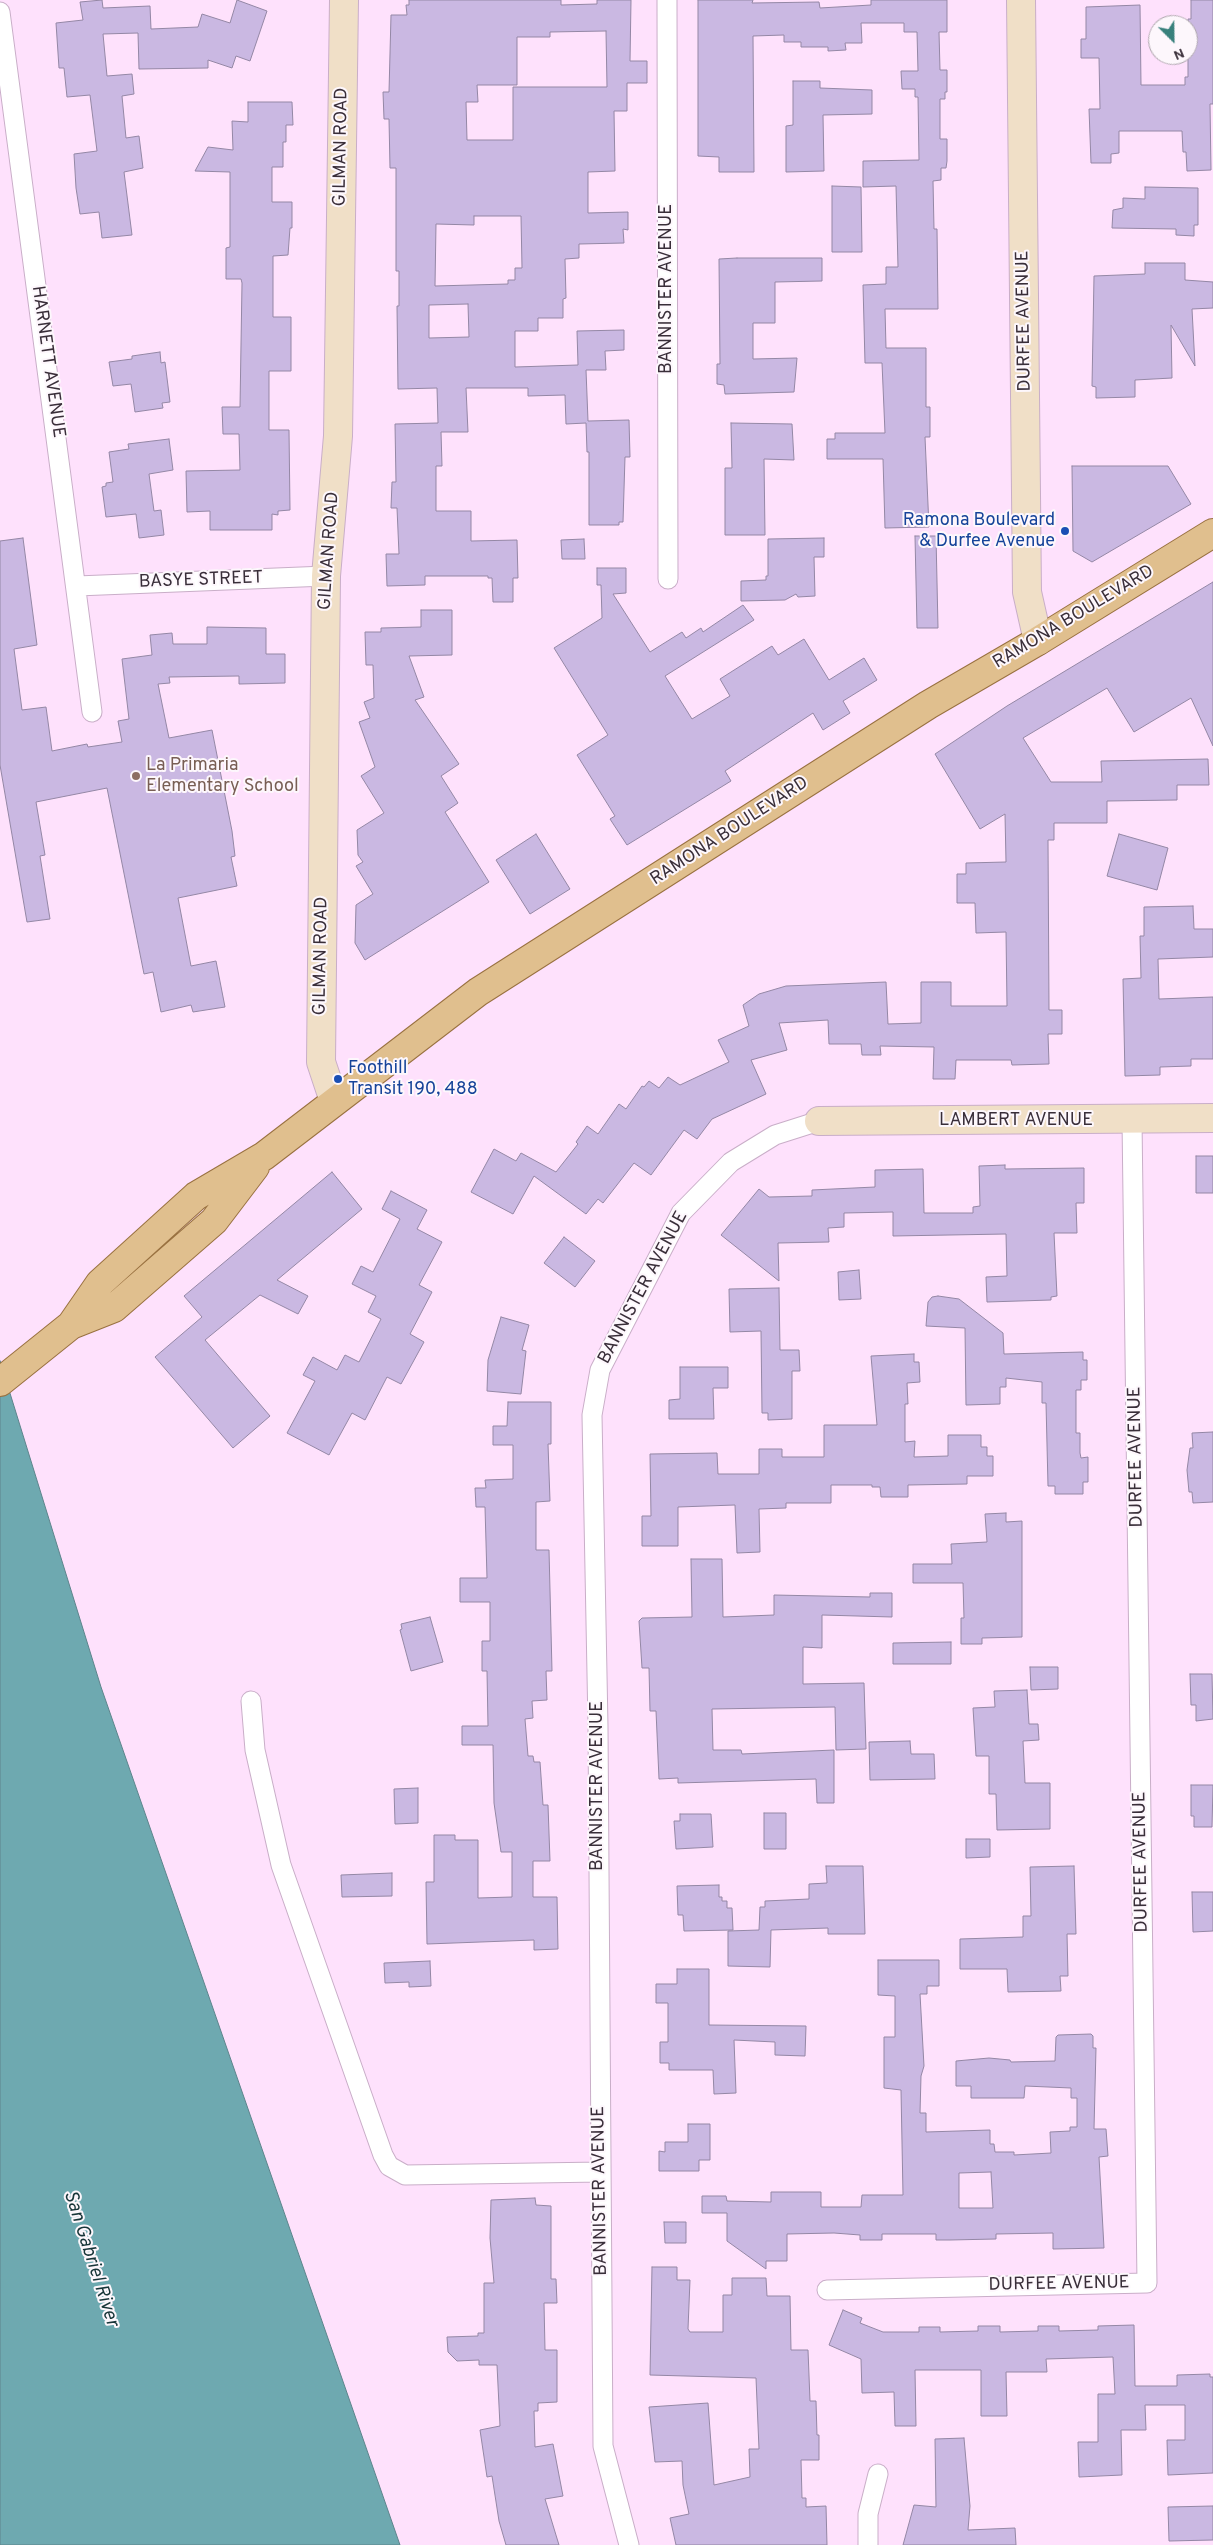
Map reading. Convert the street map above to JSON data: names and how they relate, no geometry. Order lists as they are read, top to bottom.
{
  "streets": {
    "main road": ["RAMONA BOULEVARD"],
    "street": [
      "GILMAN ROAD",
      "BANNISTER AVENUE",
      "DURFEE AVENUE",
      "HARNETT AVENUE",
      "BASYE STREET",
      "LAMBERT AVENUE"
    ]
  },
  "crossings": [
    ["GILMAN ROAD", "BASYE STREET"],
    ["GILMAN ROAD", "RAMONA BOULEVARD"],
    ["BANNISTER AVENUE", "LAMBERT AVENUE"],
    ["DURFEE AVENUE", "RAMONA BOULEVARD"],
    ["DURFEE AVENUE", "LAMBERT AVENUE"],
    ["HARNETT AVENUE", "BASYE STREET"]
  ],
  "water": ["San Gabriel River"],
  "places": ["Ramona Boulevard & Durfee Avenue", "La Primaria Elementary School", "Foothill Transit 190, 488"],
  "north": "bottom right"
}
